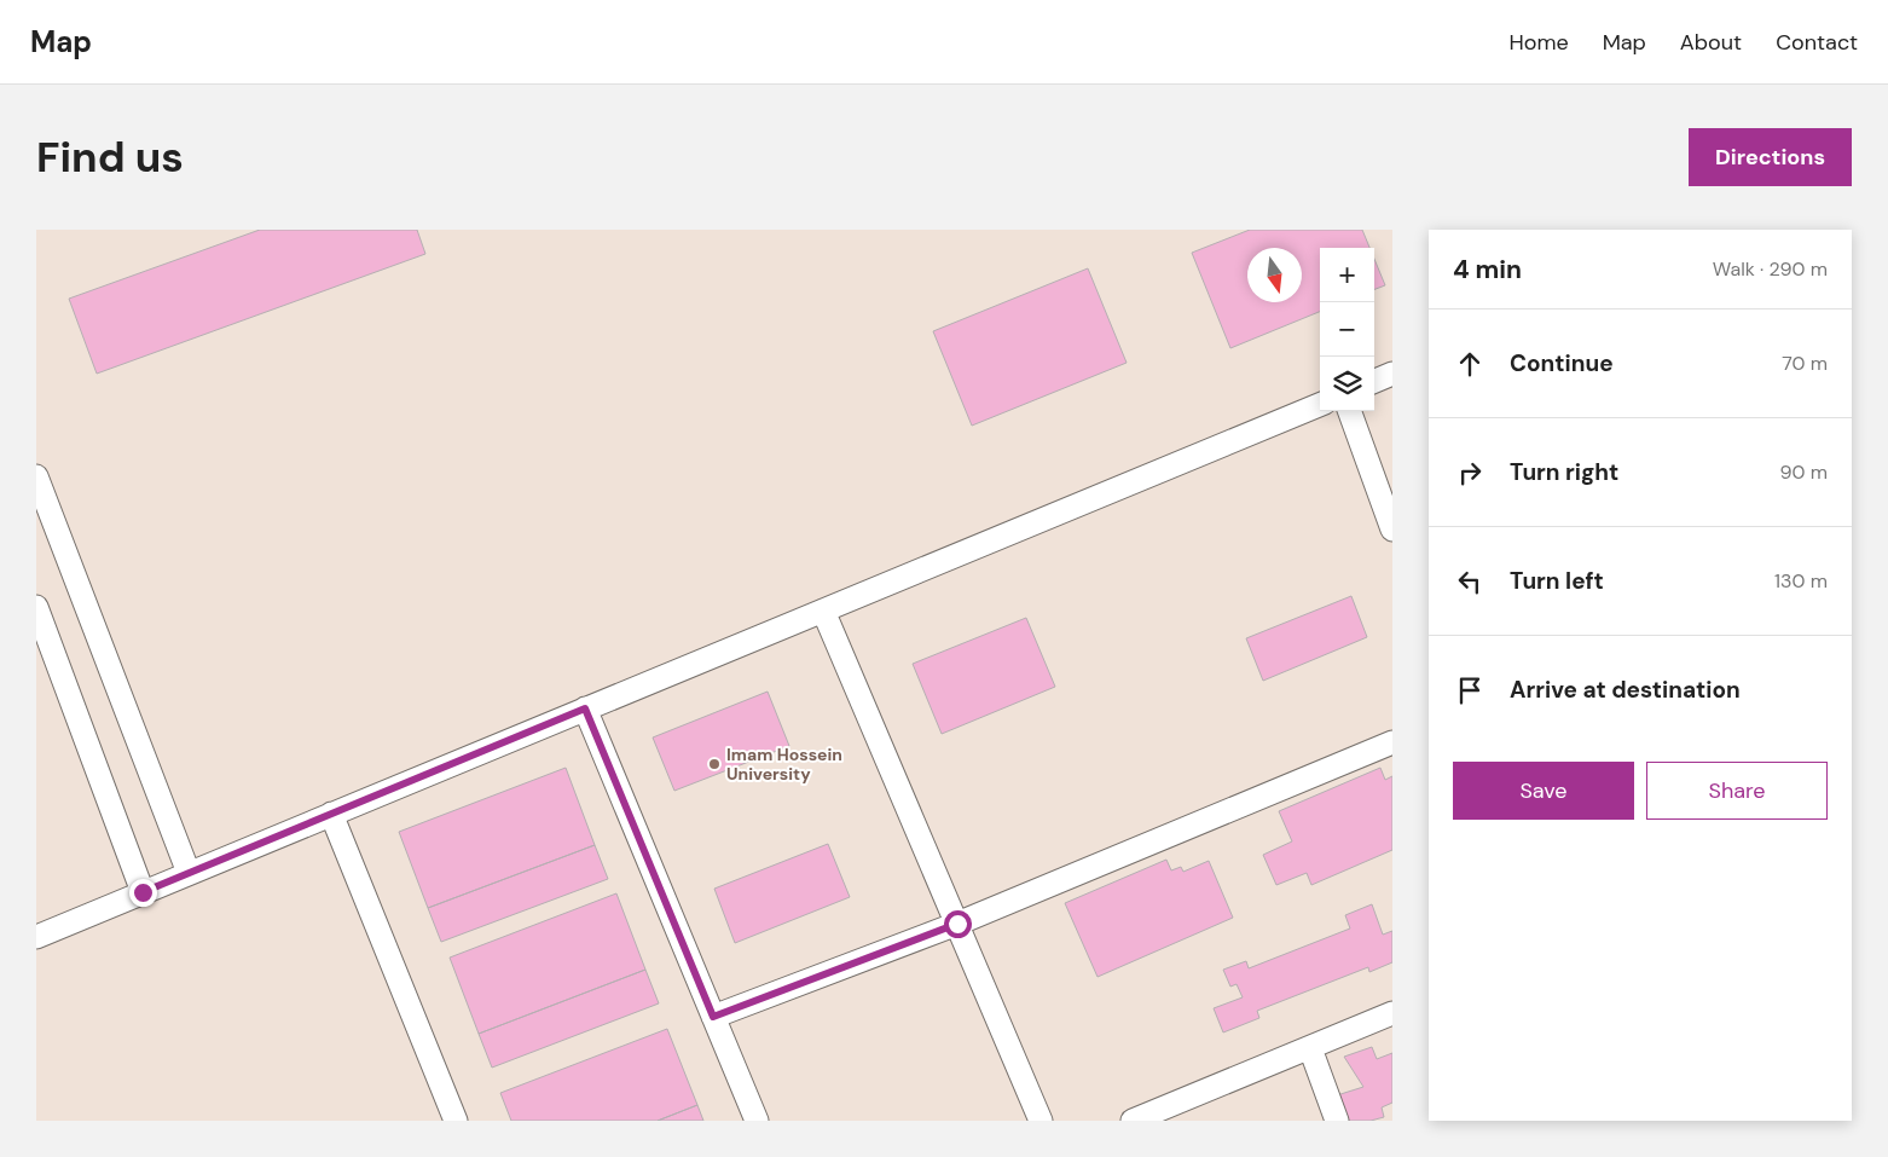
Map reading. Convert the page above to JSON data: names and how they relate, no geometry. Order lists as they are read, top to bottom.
{
  "places": ["Imam Hossein University"],
  "north": "bottom",
  "page": {
    "header": "Map",
    "nav": [
      "Home",
      "Map",
      "About",
      "Contact"
    ],
    "buttons": [
      "Directions",
      ["Save", "Share"]
    ],
    "title": "Find us",
    "heading": ["4 min", "Walk · 290 m"],
    "map_buttons": ["+", "−"],
    "list": [
      ["Continue", "70 m"],
      ["Turn right", "90 m"],
      ["Turn left", "130 m"],
      "Arrive at destination"
    ]
  }
}
